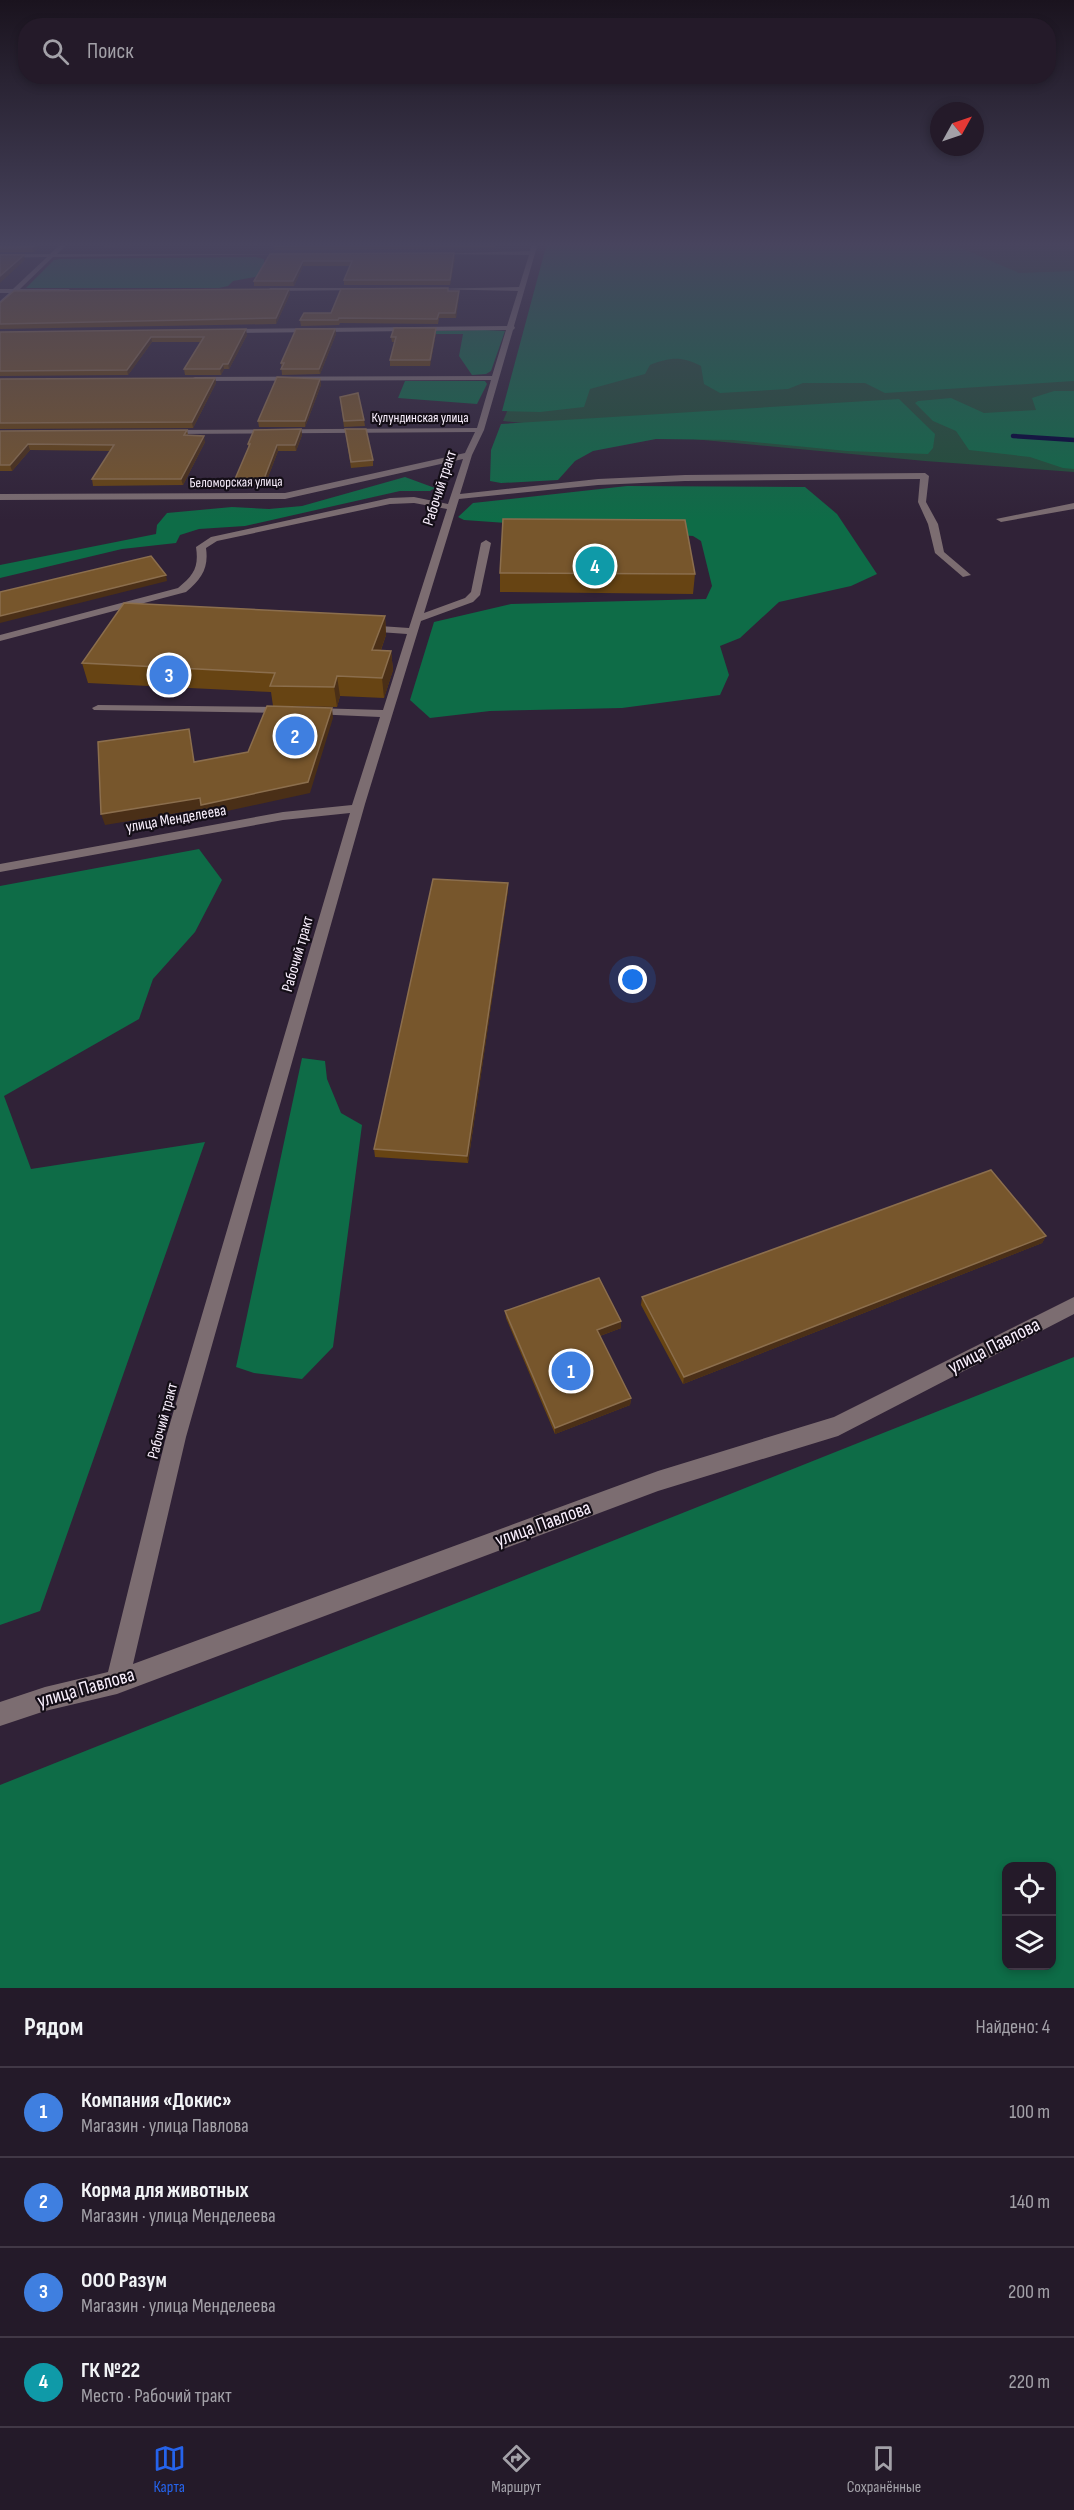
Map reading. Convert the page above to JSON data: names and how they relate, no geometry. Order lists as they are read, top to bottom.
{
  "streets": {
    "street": [
      "Кулундинская улица",
      "Беломорская улица",
      "Рабочий тракт",
      "улица Менделеева",
      "улица Павлова"
    ]
  },
  "crossings": [
    ["Кулундинская улица", "Рабочий тракт"],
    ["Беломорская улица", "Рабочий тракт"],
    ["Рабочий тракт", "улица Менделеева"],
    ["Рабочий тракт", "улица Павлова"]
  ],
  "north": "top right",
  "page": {
    "search": "Поиск",
    "pins": [
      "4",
      "3",
      "2",
      "1"
    ],
    "heading": ["Рядом", "Найдено: 4"],
    "list": [
      {
        "mark": "1",
        "name": "Компания «Докис»",
        "note": "Магазин · улица Павлова",
        "value": "100 m"
      },
      {
        "mark": "2",
        "name": "Корма для животных",
        "note": "Магазин · улица Менделеева",
        "value": "140 m"
      },
      {
        "mark": "3",
        "name": "ООО Разум",
        "note": "Магазин · улица Менделеева",
        "value": "200 m"
      },
      {
        "mark": "4",
        "name": "ГК №22",
        "note": "Место · Рабочий тракт",
        "value": "220 m"
      }
    ],
    "nav": ["Карта", "Маршрут", "Сохранённые"]
  }
}
